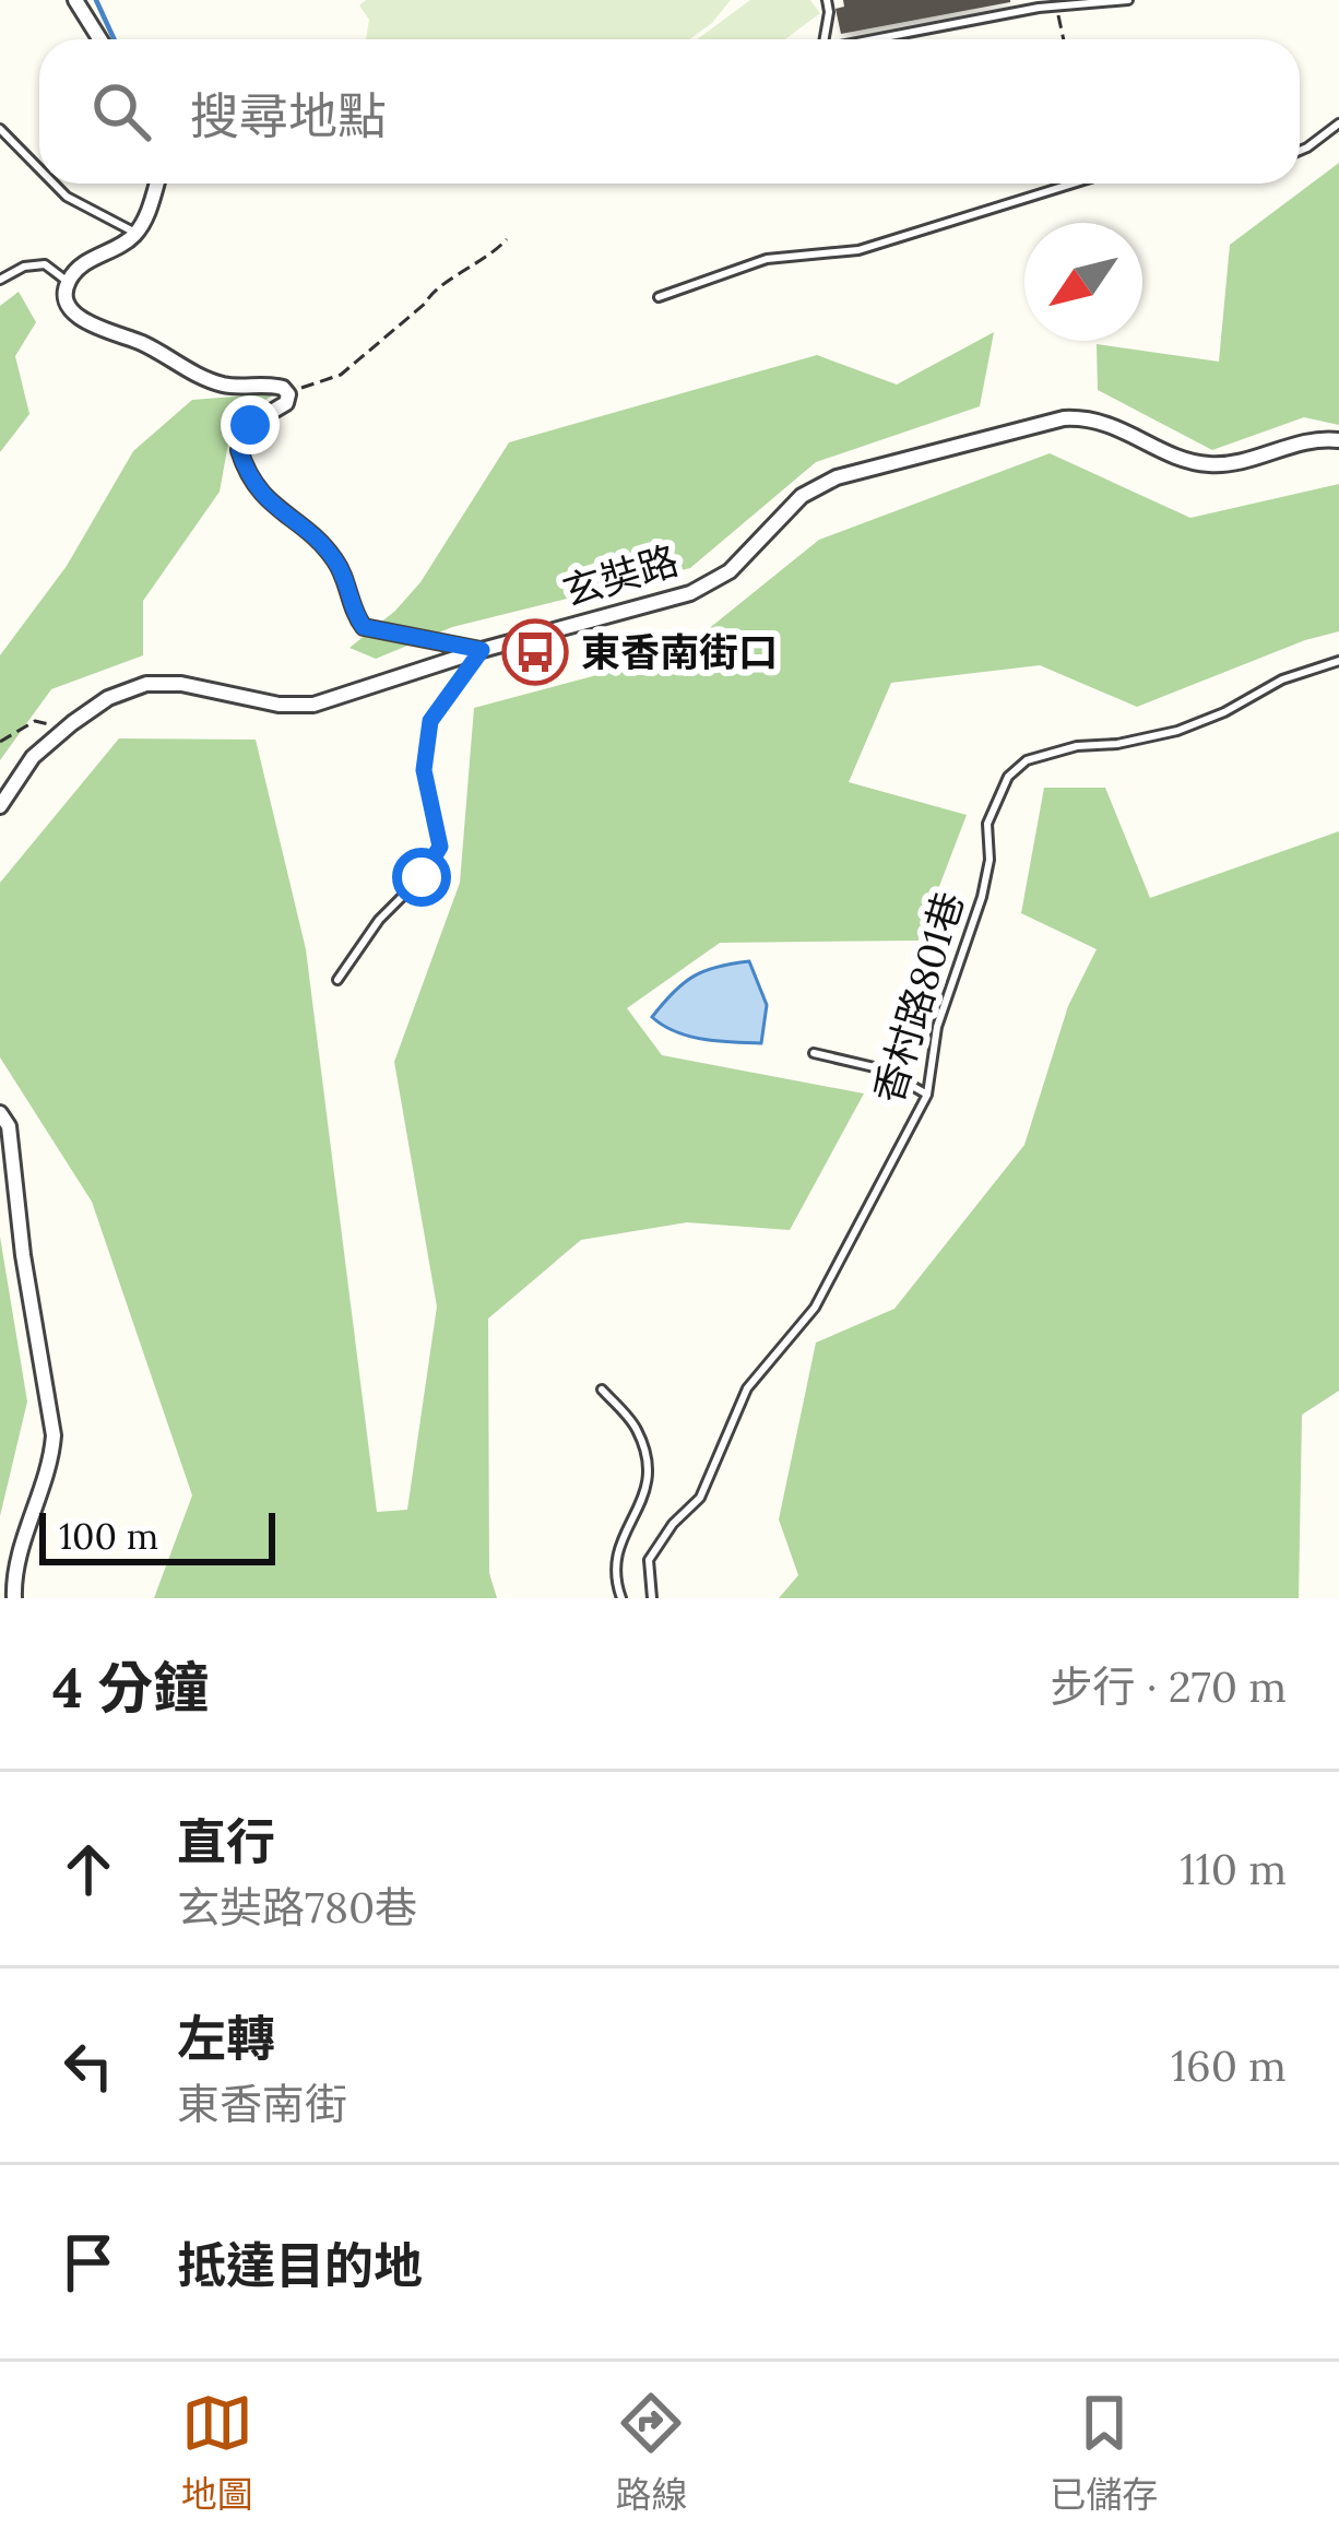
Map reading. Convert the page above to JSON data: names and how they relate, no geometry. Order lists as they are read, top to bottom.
{
  "streets": {
    "street": ["玄奘路"],
    "lane": ["香村路801巷"]
  },
  "places": {
    "bus stop": ["東香南街口"]
  },
  "scale_bar": "100 m",
  "north": "bottom left",
  "page": {
    "search": "搜尋地點",
    "scale": "100 m",
    "heading": ["4 分鐘", "步行 · 270 m"],
    "list": [
      ["直行", "玄奘路780巷", "110 m"],
      ["左轉", "東香南街", "160 m"],
      "抵達目的地"
    ],
    "nav": ["地圖", "路線", "已儲存"]
  }
}
